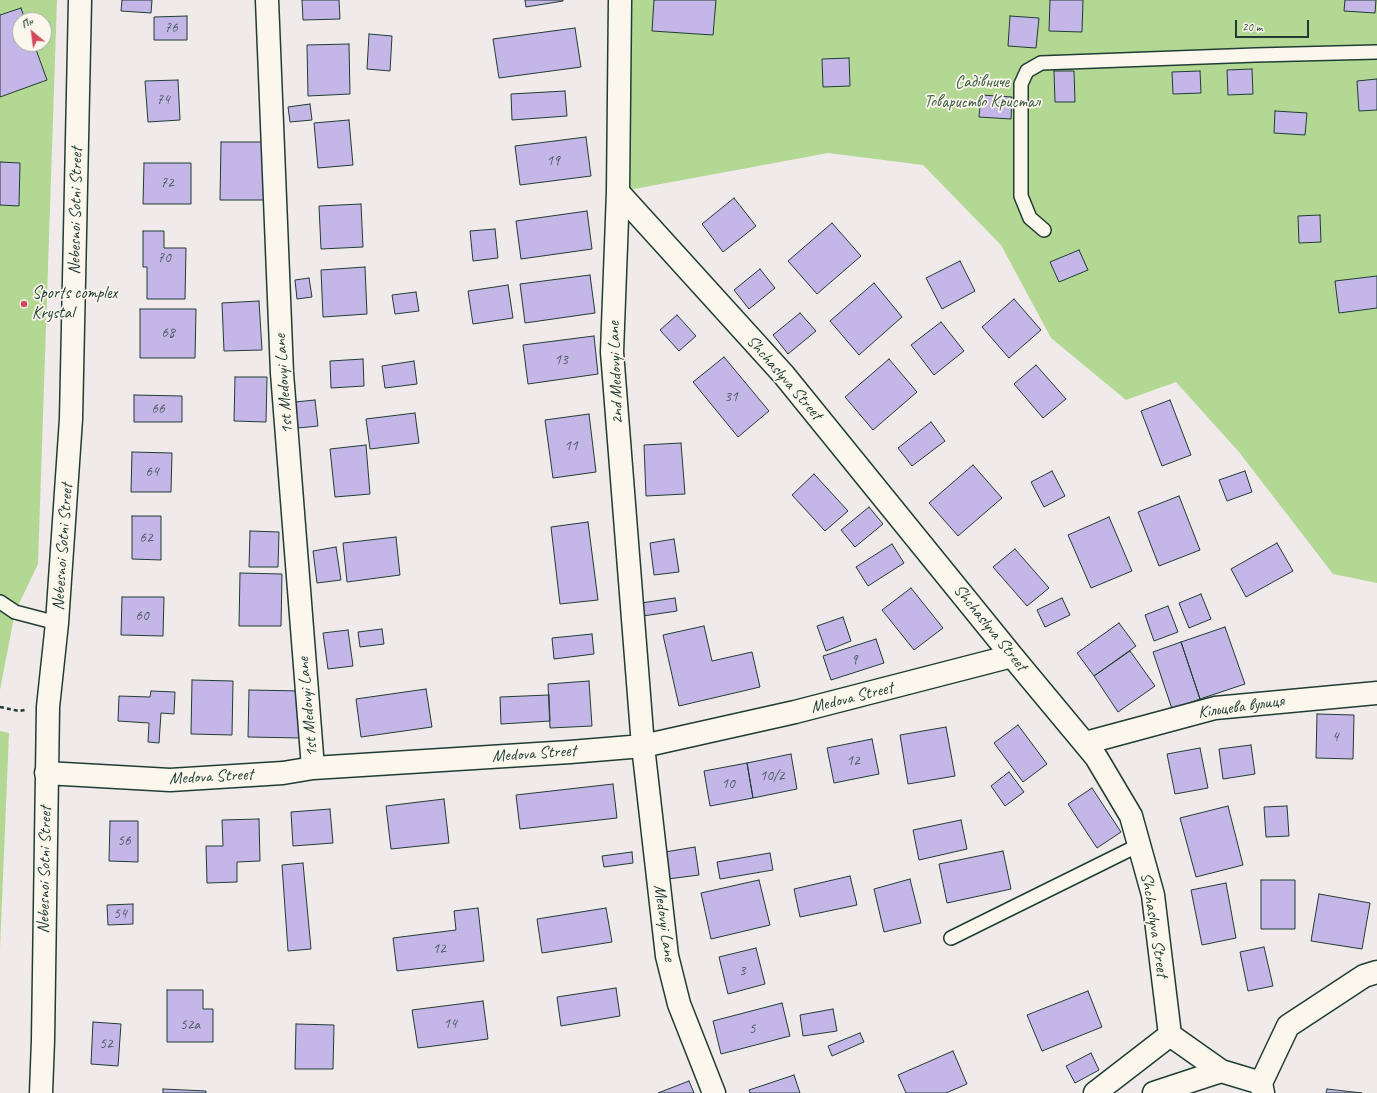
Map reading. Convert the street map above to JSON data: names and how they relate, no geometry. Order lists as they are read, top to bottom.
{
  "streets": {
    "street": [
      "Nebesnoi Sotni Street",
      "2nd Medovyi Lane",
      "Shchaslyva Street",
      "1st Medovyi Lane",
      "Medova Street",
      "Кільцева вулиця",
      "Medovyi Lane"
    ]
  },
  "crossings": [
    ["Nebesnoi Sotni Street", "Medova Street"],
    ["2nd Medovyi Lane", "Shchaslyva Street"],
    ["2nd Medovyi Lane", "Medova Street"],
    ["2nd Medovyi Lane", "Medovyi Lane"],
    ["Shchaslyva Street", "Medova Street"],
    ["Shchaslyva Street", "Кільцева вулиця"],
    ["1st Medovyi Lane", "Medova Street"],
    ["Medova Street", "Medovyi Lane"]
  ],
  "parks": ["Садівниче Товариство Кристал"],
  "places": ["Sports complex Krystal"],
  "house_numbers": [
    "76",
    "74",
    "19",
    "72",
    "70",
    "68",
    "13",
    "31",
    "66",
    "11",
    "64",
    "62",
    "60",
    "9",
    "4",
    "12",
    "10/2",
    "10",
    "56",
    "54",
    "12",
    "3",
    "14",
    "52а",
    "5",
    "52"
  ],
  "scale_bar": "20 m",
  "north": "top left"
}
